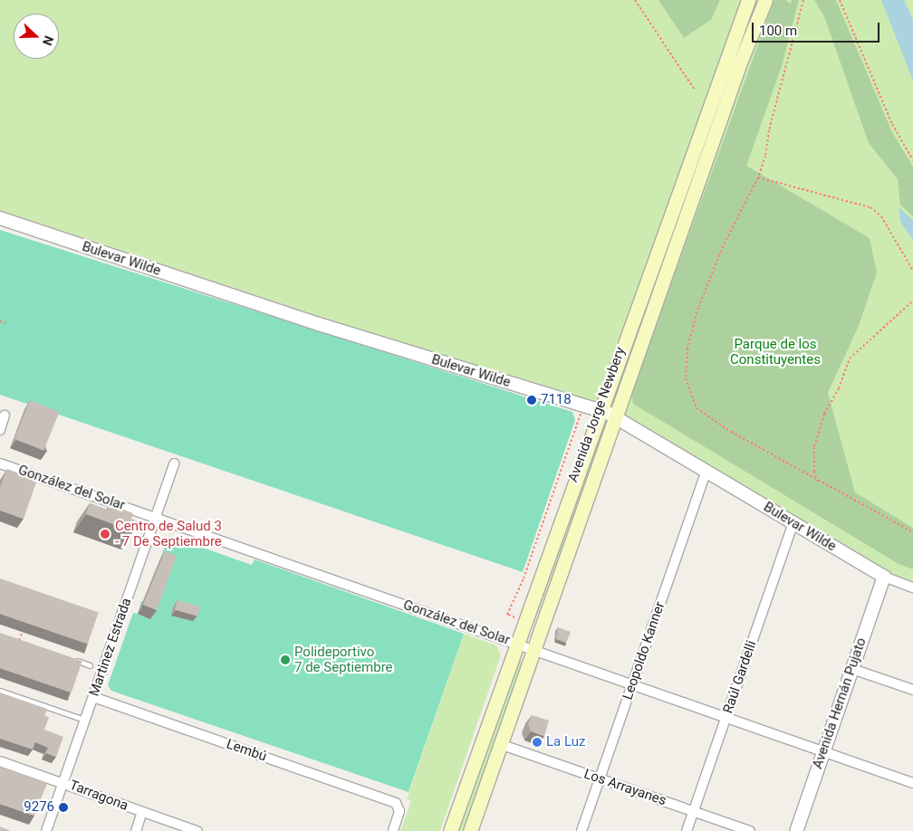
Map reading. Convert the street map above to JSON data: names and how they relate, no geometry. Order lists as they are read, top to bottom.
{
  "streets": {
    "main road": ["Avenida Jorge Newbery"],
    "street": [
      "Bulevar Wilde",
      "González del Solar",
      "Martinez Estrada",
      "Leopoldo Kanner",
      "Raúl Gardelli",
      "Avenida Hernán Pujato",
      "Lembú",
      "Los Arrayanes",
      "Tarragona"
    ]
  },
  "crossings": [
    ["Bulevar Wilde", "Avenida Jorge Newbery"],
    ["Bulevar Wilde", "Leopoldo Kanner"],
    ["Bulevar Wilde", "Raúl Gardelli"],
    ["Bulevar Wilde", "Avenida Hernán Pujato"],
    ["Avenida Jorge Newbery", "González del Solar"],
    ["Avenida Jorge Newbery", "Los Arrayanes"],
    ["González del Solar", "Martinez Estrada"],
    ["González del Solar", "Leopoldo Kanner"],
    ["González del Solar", "Raúl Gardelli"],
    ["González del Solar", "Avenida Hernán Pujato"],
    ["Martinez Estrada", "Lembú"],
    ["Martinez Estrada", "Tarragona"],
    ["Leopoldo Kanner", "Los Arrayanes"],
    ["Raúl Gardelli", "Los Arrayanes"]
  ],
  "parks": ["Parque de los Constituyentes"],
  "places": [
    "7118",
    "Centro de Salud 3 - 7 De Septiembre",
    "Polideportivo 7 de Septiembre",
    "La Luz",
    "9276"
  ],
  "scale_bar": "100 m",
  "north": "right"
}
